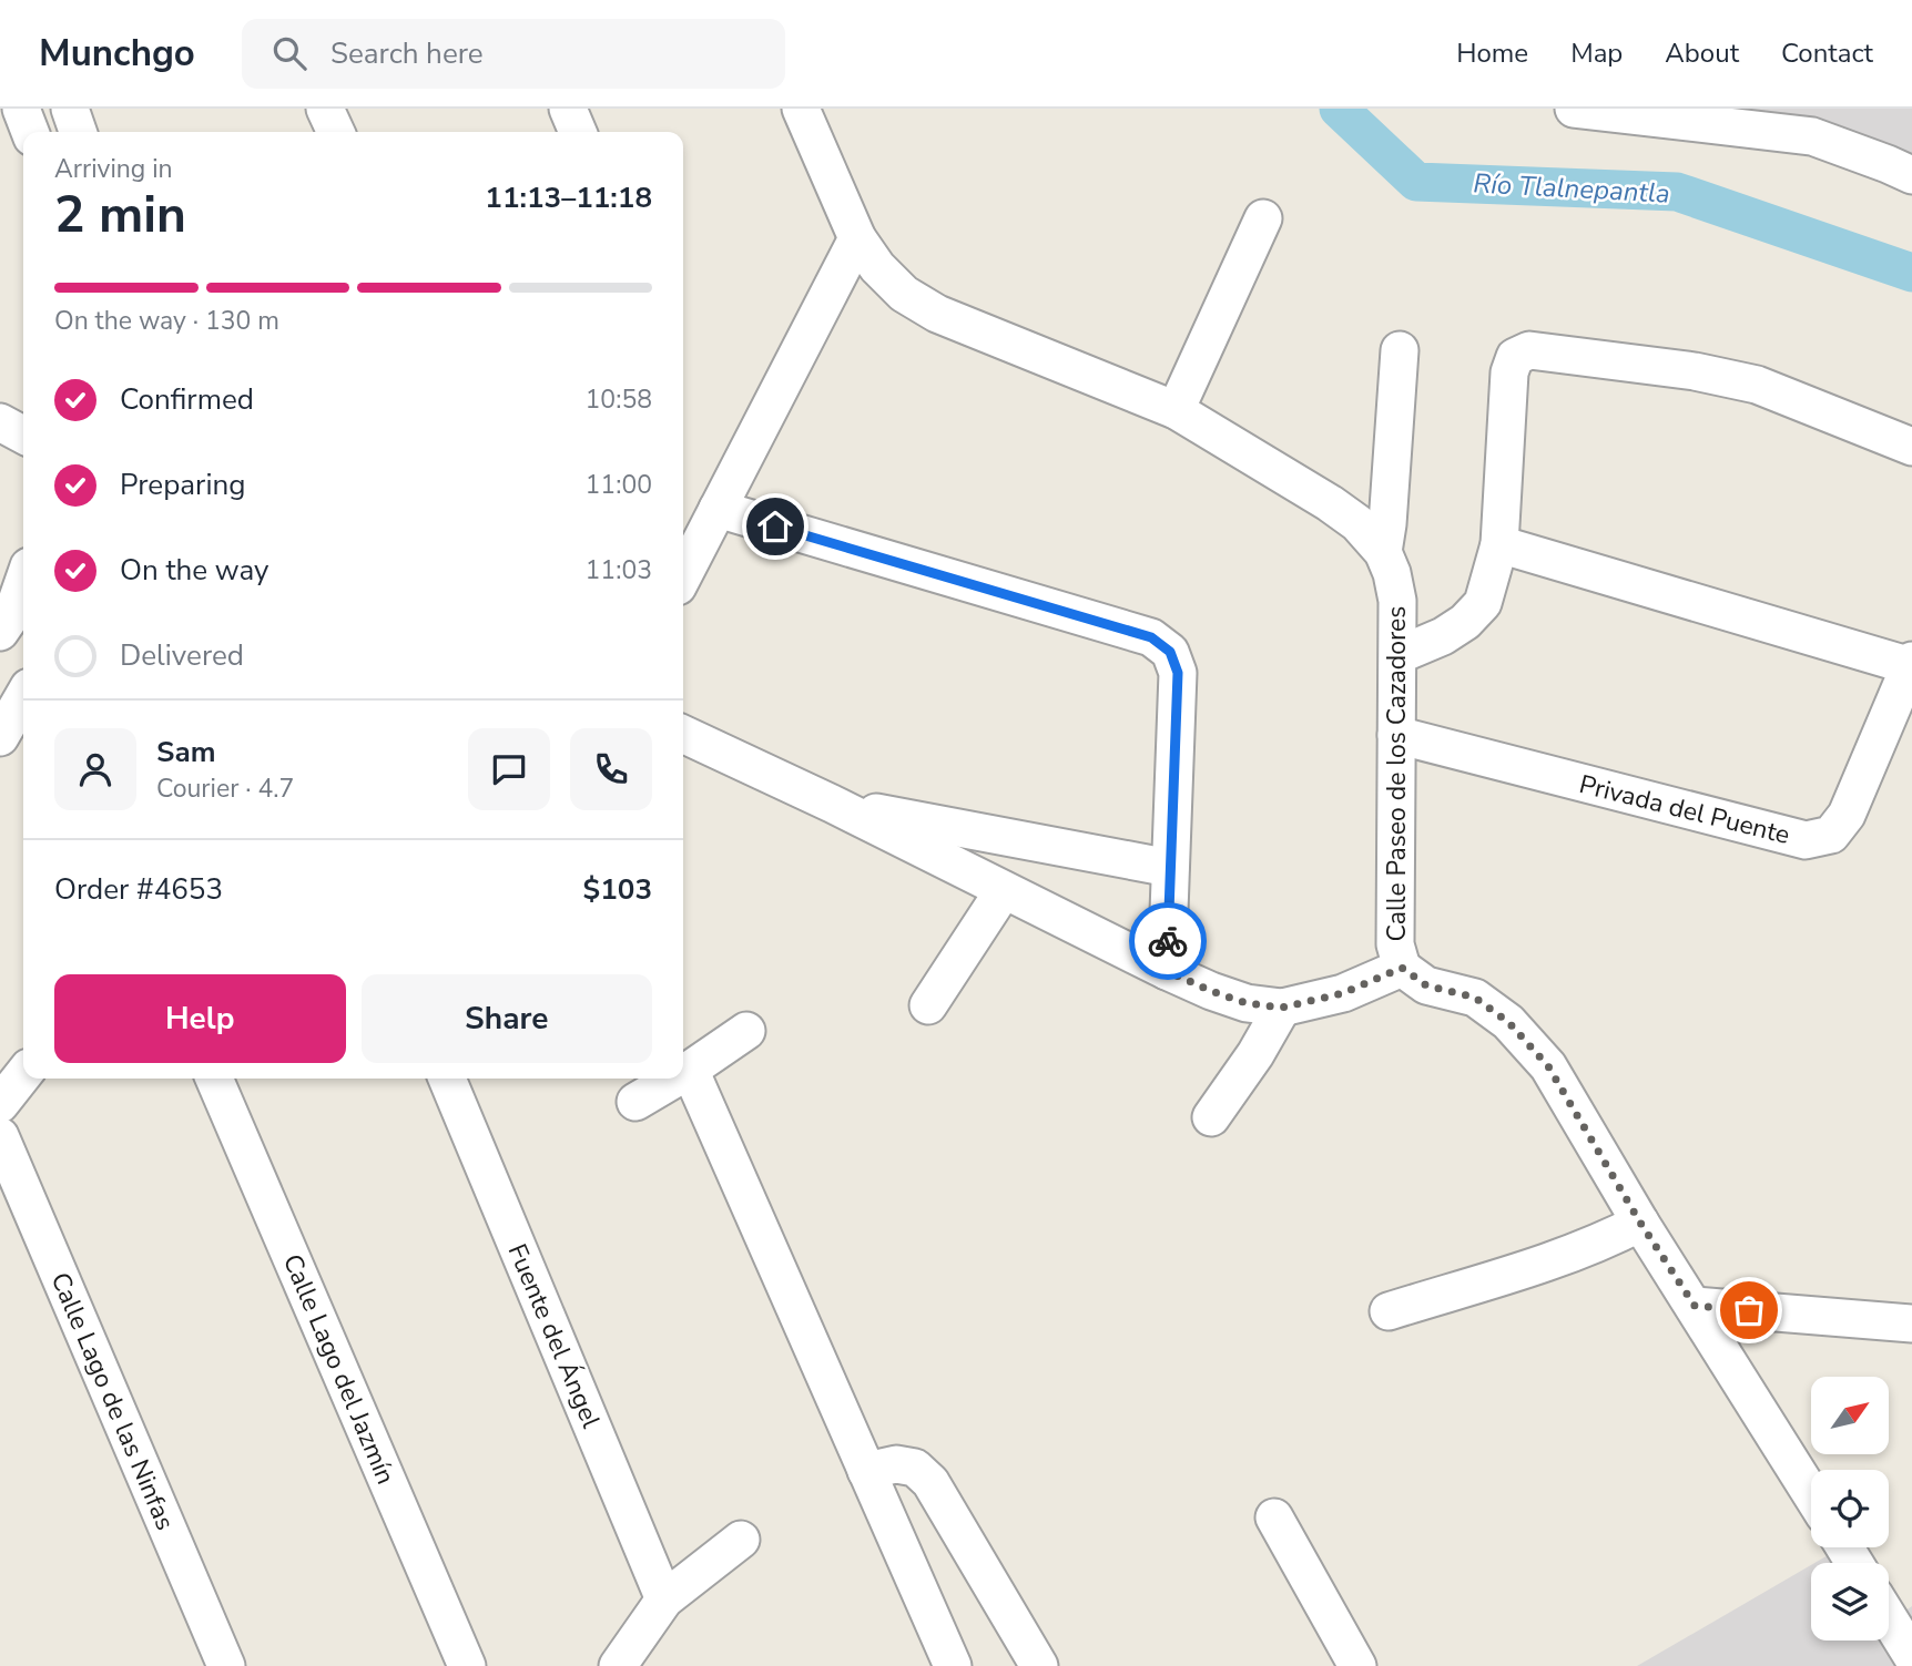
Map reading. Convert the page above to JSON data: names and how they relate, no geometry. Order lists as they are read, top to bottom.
{
  "streets": {
    "street": [
      "Calle Paseo de los Cazadores",
      "Privada del Puente",
      "Fuente del Ángel",
      "Calle Lago del Jazmín",
      "Calle Lago de las Ninfas"
    ]
  },
  "crossings": [
    ["Calle Paseo de los Cazadores", "Privada del Puente"]
  ],
  "water": ["Río Tlalnepantla"],
  "north": "top right",
  "page": {
    "header": "Munchgo",
    "search": "Search here",
    "nav": [
      "Home",
      "Map",
      "About",
      "Contact"
    ],
    "heading": ["2 min", "Arriving in", "11:13–11:18"],
    "panel": [
      "Sam",
      "Courier · 4.7",
      "Order #4653",
      "$103"
    ],
    "bar": "On the way · 130 m",
    "list": [
      ["Confirmed", "10:58"],
      ["Preparing", "11:00"],
      ["On the way", "11:03"],
      "Delivered"
    ],
    "buttons": ["Help", "Share"]
  }
}
